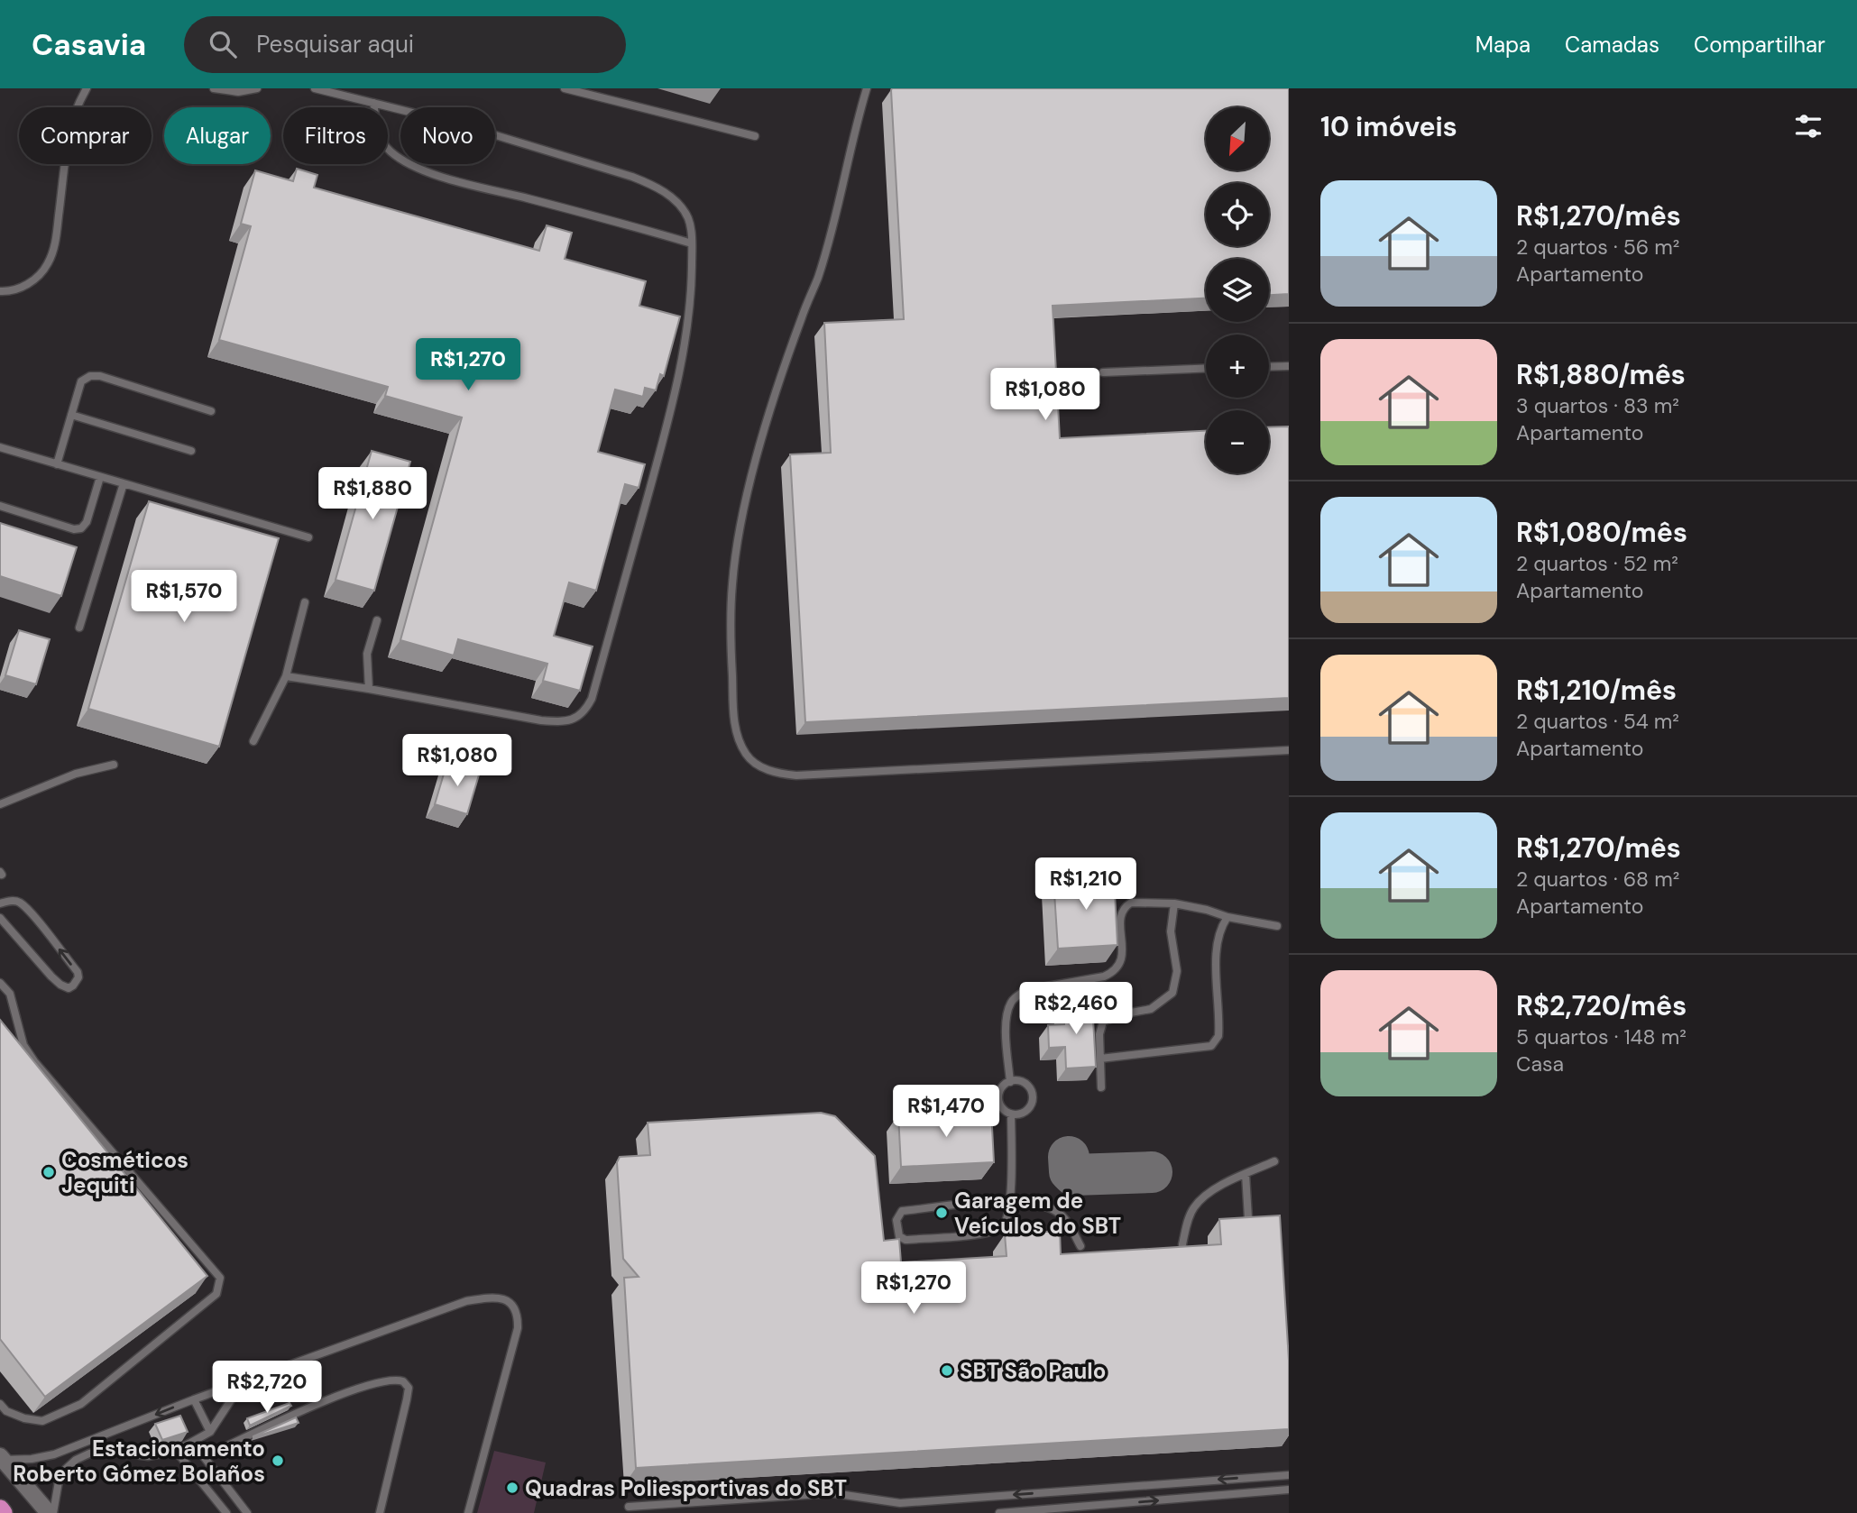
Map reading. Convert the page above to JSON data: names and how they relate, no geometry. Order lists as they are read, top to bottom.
{
  "places": [
    "Cosméticos Jequiti",
    "Garagem de Veículos do SBT",
    "SBT São Paulo",
    "Estacionamento Roberto Gómez Bolaños",
    "Quadras Poliesportivas do SBT"
  ],
  "north": "bottom left",
  "page": {
    "header": "Casavia",
    "search": "Pesquisar aqui",
    "nav": ["Mapa", "Camadas", "Compartilhar"],
    "heading": "10 imóveis",
    "map_buttons": ["+", "−"],
    "chip": [
      "Comprar",
      "Alugar",
      "Filtros",
      "Novo"
    ],
    "list": [
      {
        "name": "R$1,270/mês",
        "note": "2 quartos · 56 m² · Apartamento"
      },
      {
        "name": "R$1,880/mês",
        "note": "3 quartos · 83 m² · Apartamento"
      },
      {
        "name": "R$1,080/mês",
        "note": "2 quartos · 52 m² · Apartamento"
      },
      {
        "name": "R$1,210/mês",
        "note": "2 quartos · 54 m² · Apartamento"
      },
      {
        "name": "R$1,270/mês",
        "note": "2 quartos · 68 m² · Apartamento"
      },
      {
        "name": "R$2,720/mês",
        "note": "5 quartos · 148 m² · Casa"
      }
    ],
    "price": [
      "R$1,270",
      "R$1,080",
      "R$1,880",
      "R$1,570",
      "R$1,080",
      "R$1,210",
      "R$2,460",
      "R$1,470",
      "R$1,270",
      "R$2,720"
    ]
  }
}
